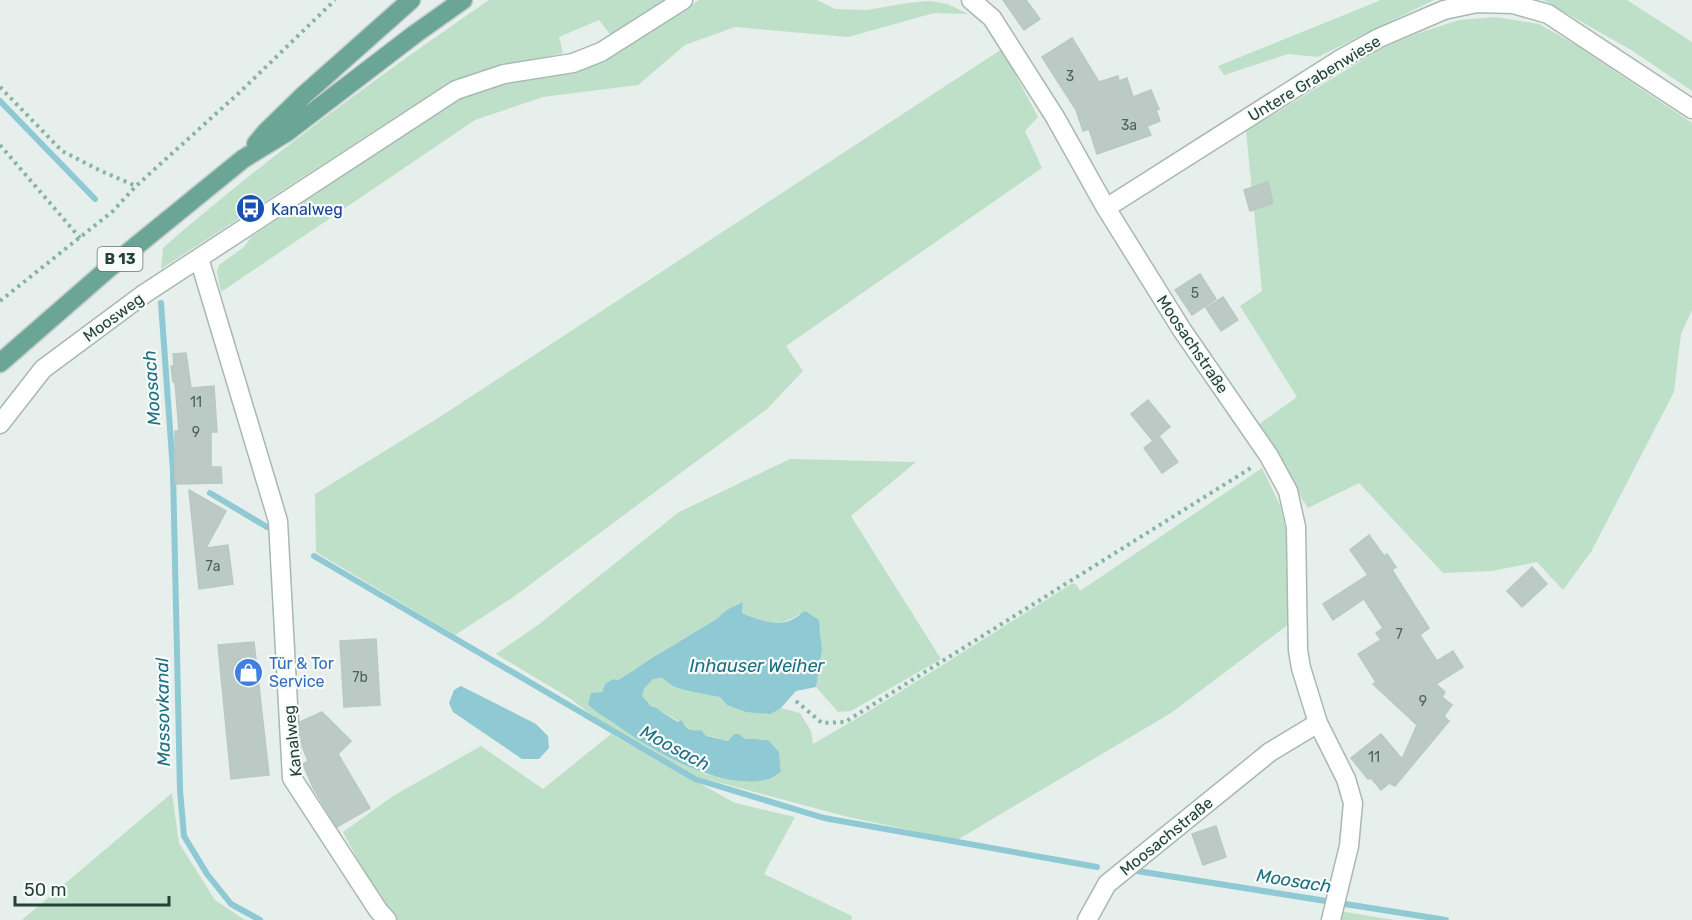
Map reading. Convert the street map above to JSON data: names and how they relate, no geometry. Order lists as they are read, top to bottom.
{
  "streets": {
    "main road": ["B 13"],
    "street": [
      "Untere Grabenwiese",
      "Moosweg",
      "Moosachstraße",
      "Kanalweg"
    ]
  },
  "crossings": [
    ["Untere Grabenwiese", "Moosachstraße"],
    ["Moosweg", "Kanalweg"]
  ],
  "water": ["Moosach", "Inhauser Weiher", "Massovkanal"],
  "places": {
    "bus stop": ["Kanalweg"],
    "shop": ["Tür & Tor Service"]
  },
  "house_numbers": [
    "3",
    "3a",
    "5",
    "11",
    "9",
    "7a",
    "7",
    "7b",
    "9",
    "11"
  ],
  "scale_bar": "50 m"
}
